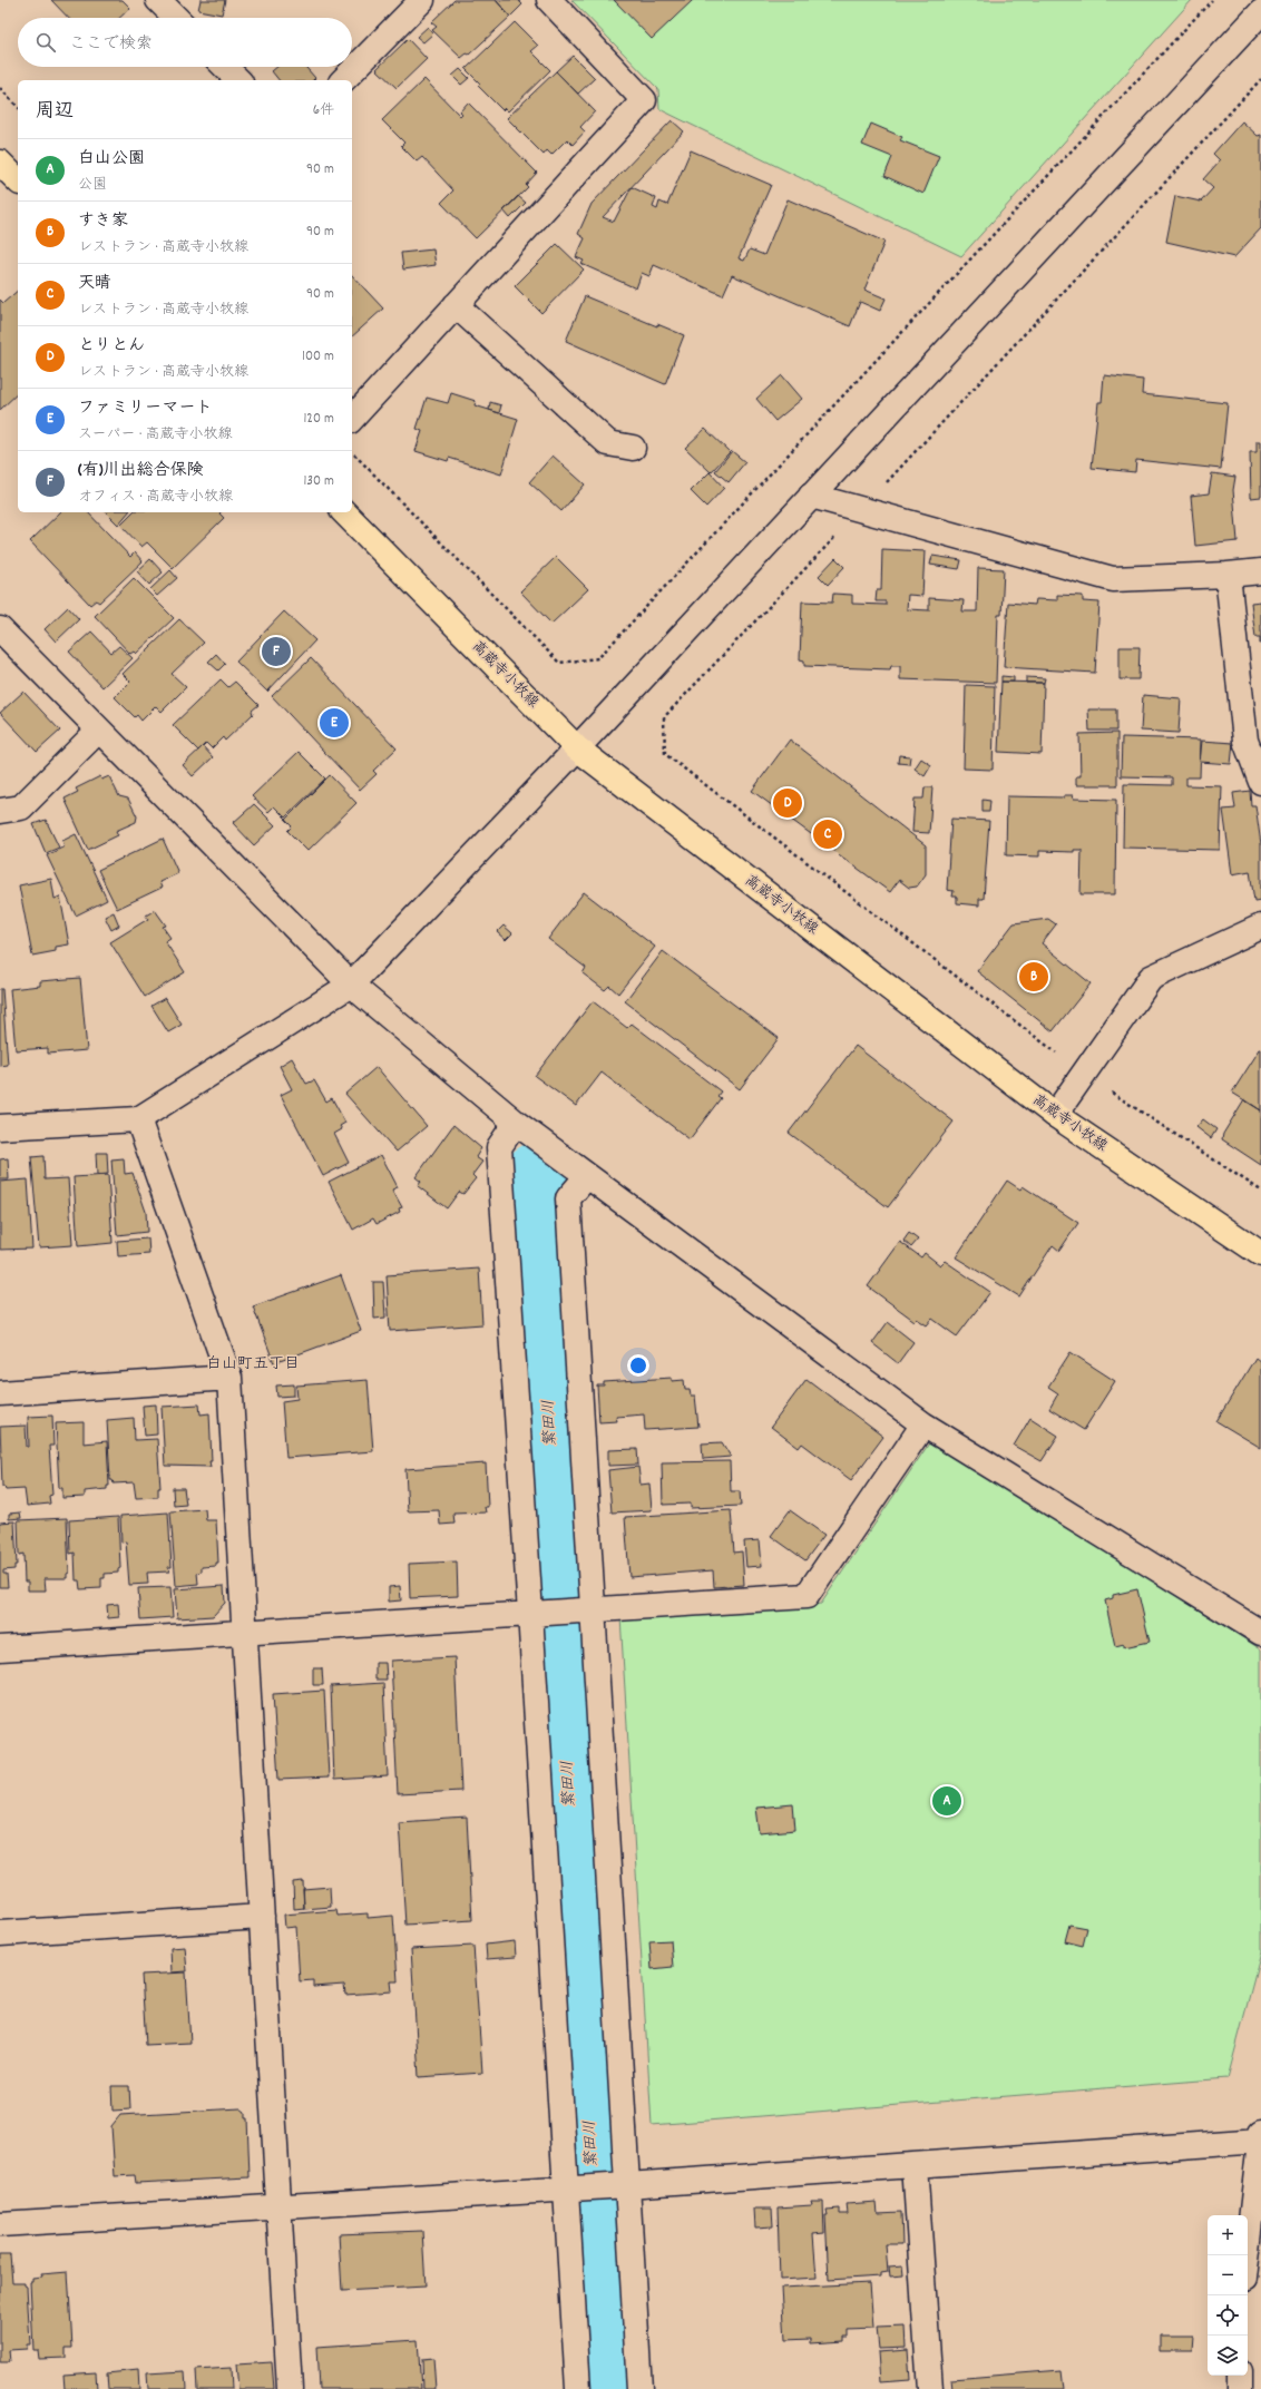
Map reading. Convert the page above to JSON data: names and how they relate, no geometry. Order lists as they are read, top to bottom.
{
  "streets": {
    "main road": ["高蔵寺小牧線"]
  },
  "districts": ["白山町五丁目"],
  "water": ["繁田川"],
  "page": {
    "search": "ここで検索",
    "heading": ["周辺", "6件"],
    "list": [
      {
        "mark": "A",
        "name": "白山公園",
        "note": "公園",
        "value": "90 m"
      },
      {
        "mark": "B",
        "name": "すき家",
        "note": "レストラン · 高蔵寺小牧線",
        "value": "90 m"
      },
      {
        "mark": "C",
        "name": "天晴",
        "note": "レストラン · 高蔵寺小牧線",
        "value": "90 m"
      },
      {
        "mark": "D",
        "name": "とりとん",
        "note": "レストラン · 高蔵寺小牧線",
        "value": "100 m"
      },
      {
        "mark": "E",
        "name": "ファミリーマート",
        "note": "スーパー · 高蔵寺小牧線",
        "value": "120 m"
      },
      {
        "mark": "F",
        "name": "(有)川出総合保険",
        "note": "オフィス · 高蔵寺小牧線",
        "value": "130 m"
      }
    ],
    "pins": [
      "F",
      "E",
      "D",
      "C",
      "B",
      "A"
    ],
    "map_buttons": ["+", "−"]
  }
}
